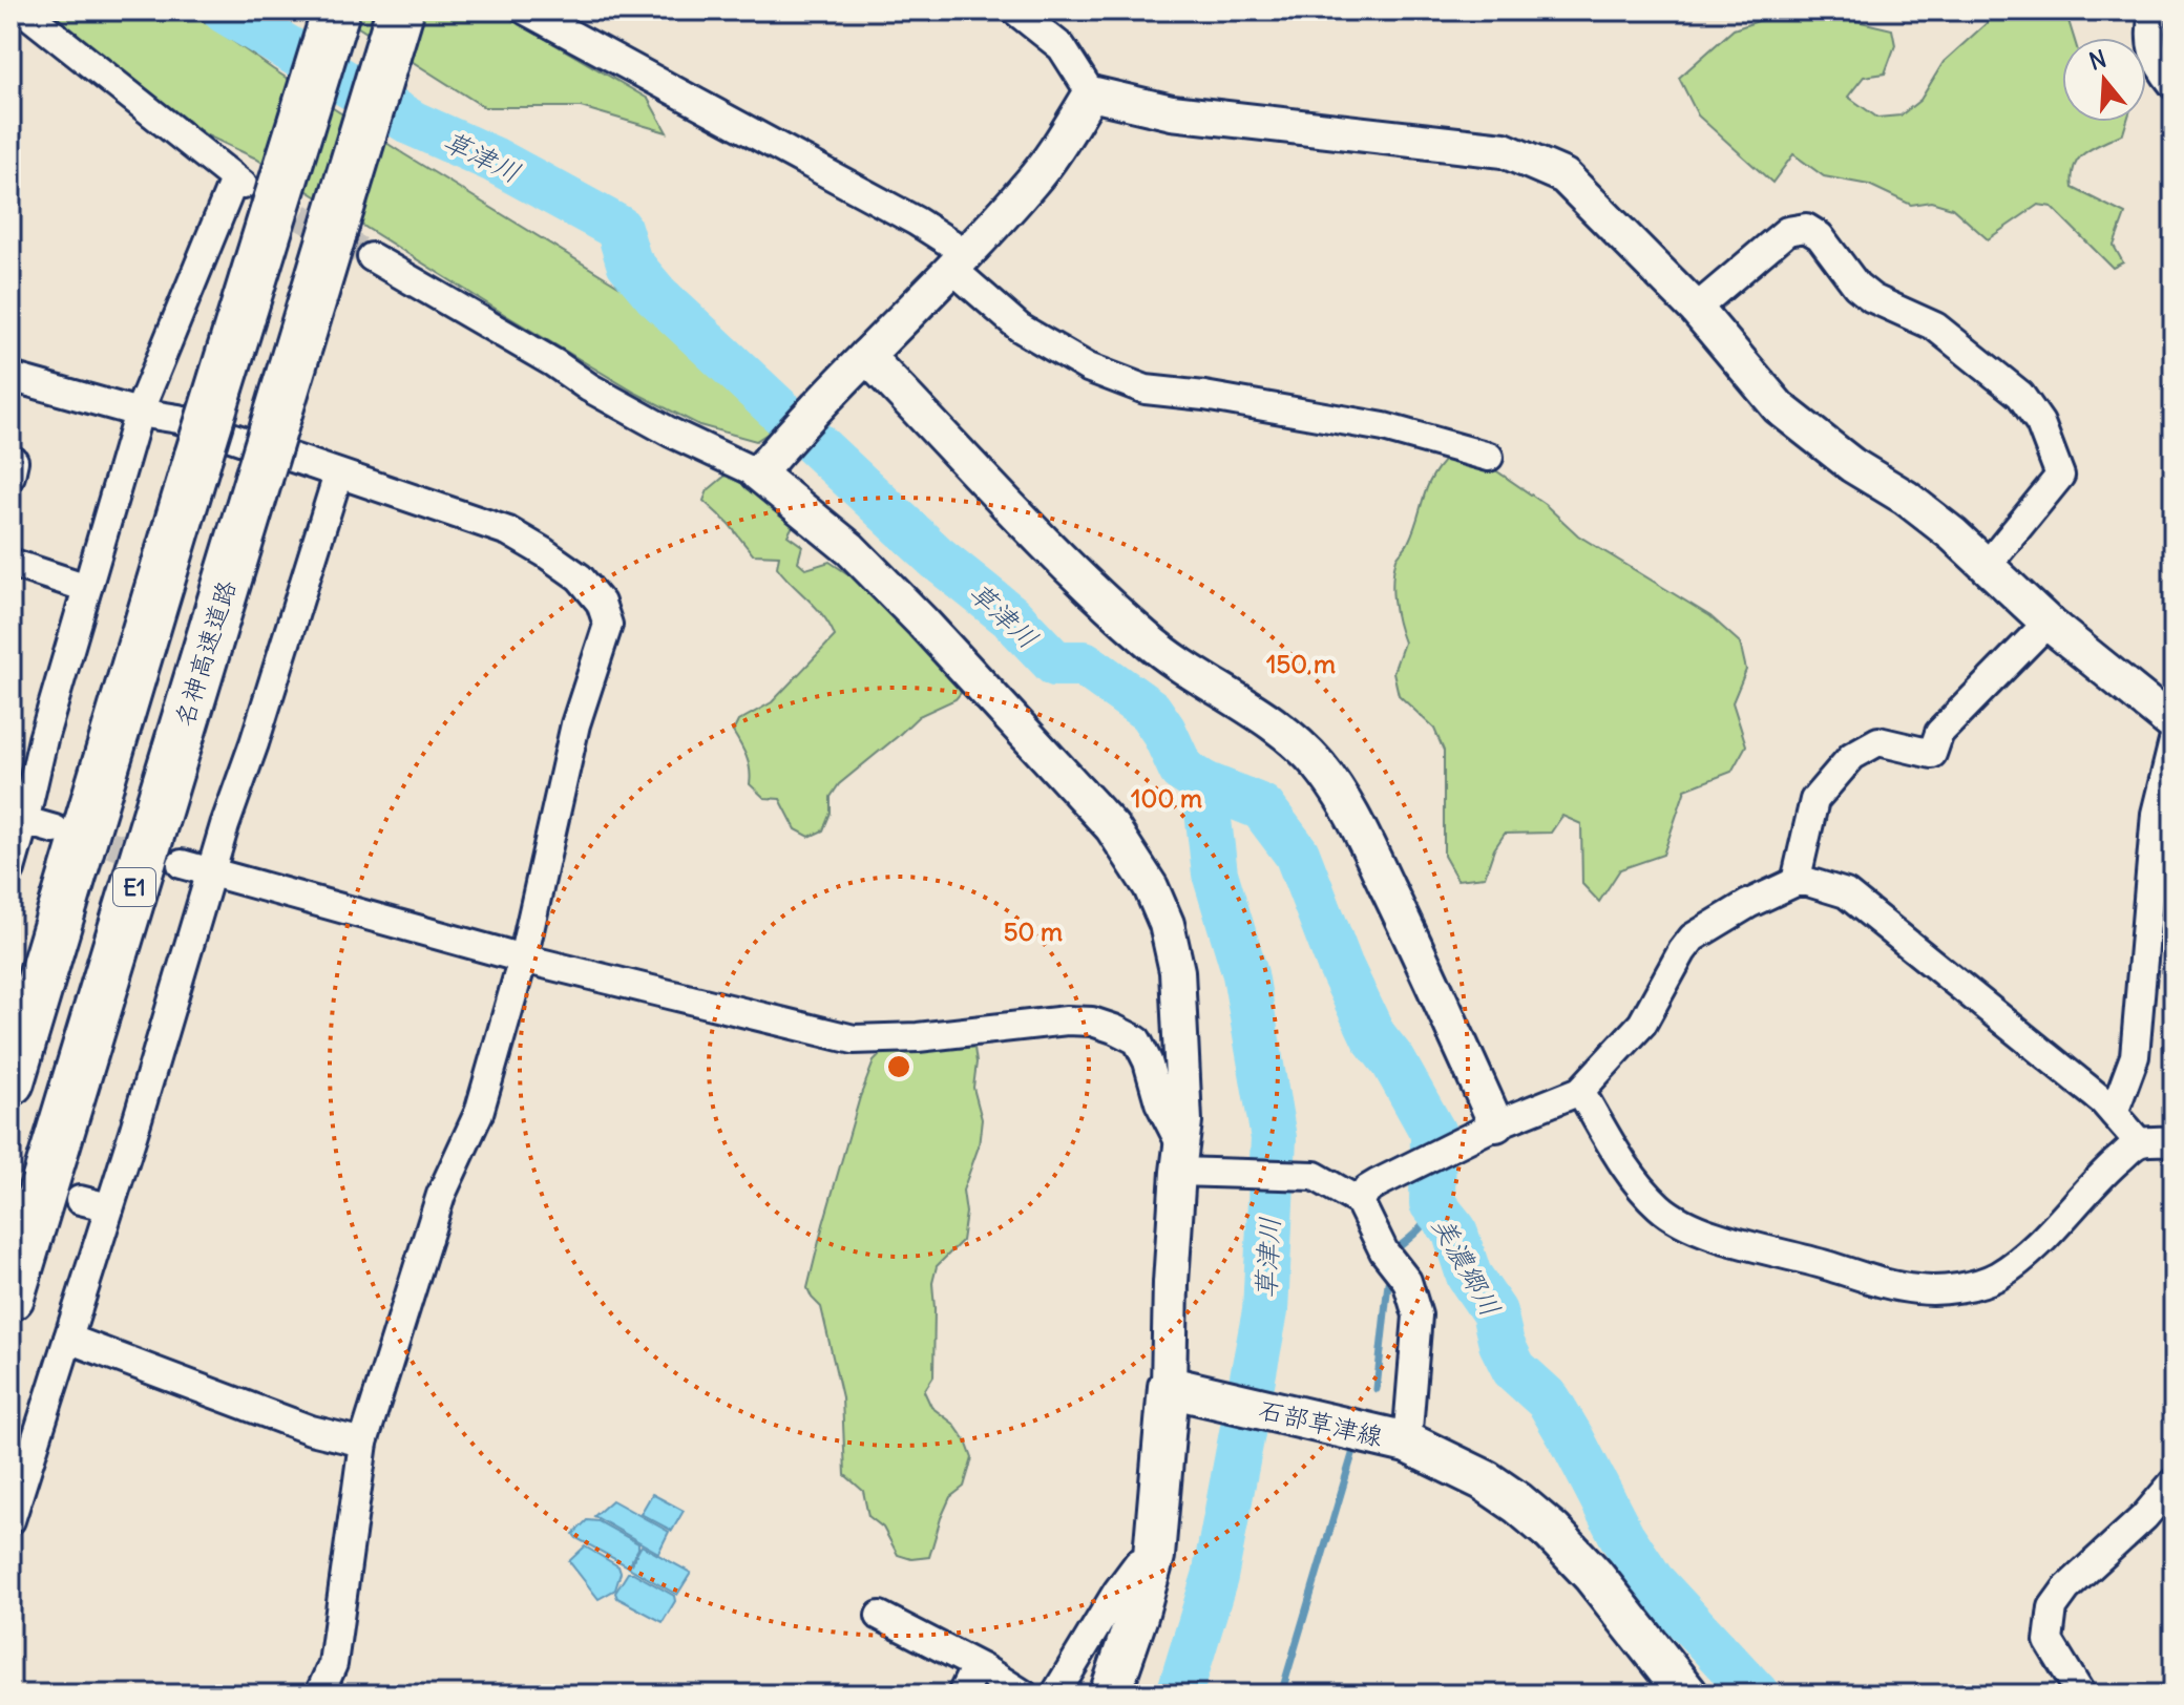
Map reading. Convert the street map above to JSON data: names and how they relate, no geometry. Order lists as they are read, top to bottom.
{
  "streets": {
    "highway": ["名神高速道路", "E1"],
    "main road": ["石部草津線"]
  },
  "water": ["草津川", "美濃郷川"],
  "north": "top",
  "rings": ["150 m", "100 m", "50 m"]
}
